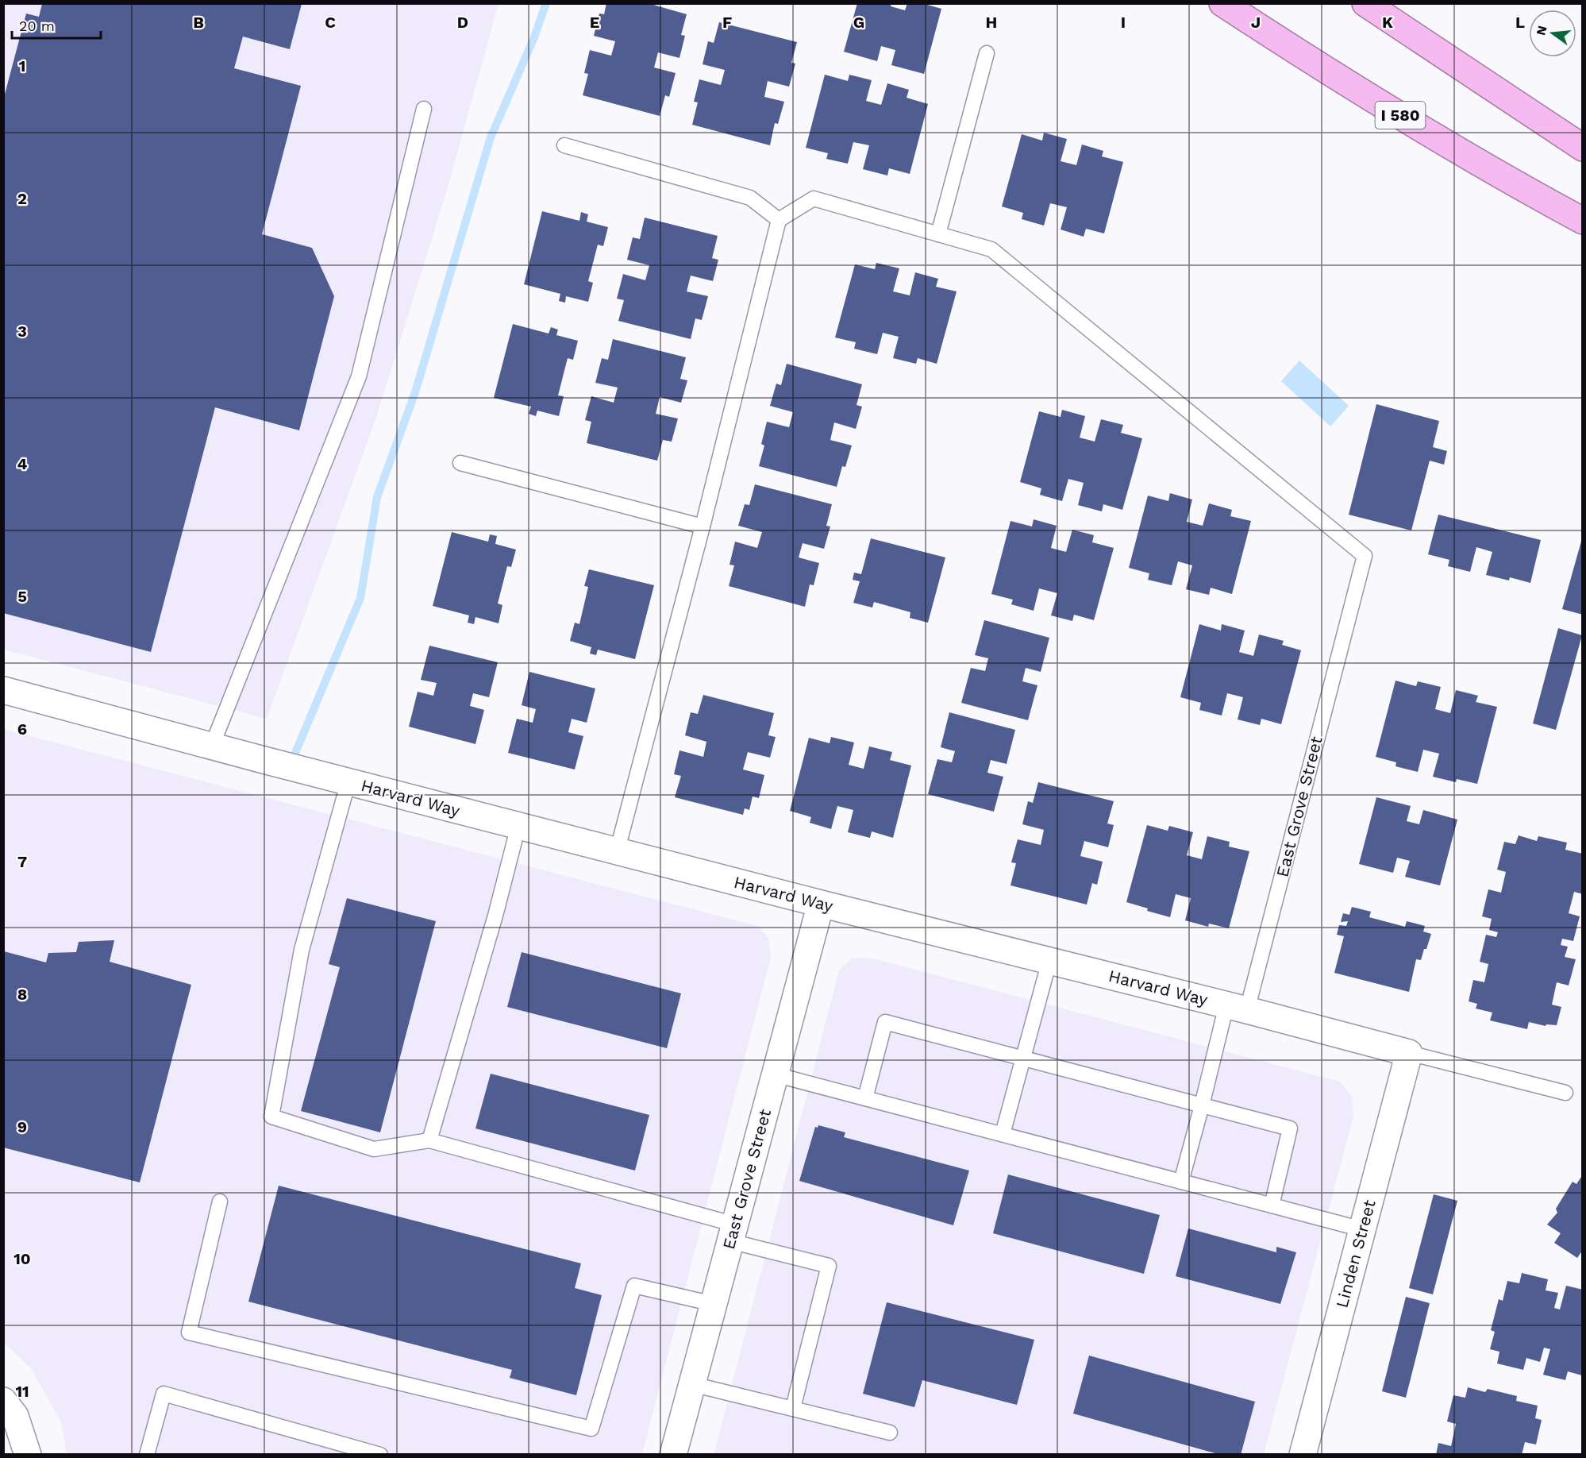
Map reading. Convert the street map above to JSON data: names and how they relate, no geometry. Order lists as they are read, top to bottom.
{
  "streets": {
    "highway": ["I 580"],
    "street": ["Harvard Way", "East Grove Street", "Linden Street"]
  },
  "crossings": [
    ["Harvard Way", "East Grove Street"],
    ["Harvard Way", "Linden Street"]
  ],
  "scale_bar": "20 m",
  "north": "left",
  "grid": {
    "columns": [
      "B",
      "C",
      "D",
      "E",
      "F",
      "G",
      "H",
      "I",
      "J",
      "K",
      "L"
    ],
    "rows": [
      "1",
      "2",
      "3",
      "4",
      "5",
      "6",
      "7",
      "8",
      "9",
      "10",
      "11"
    ]
  }
}
